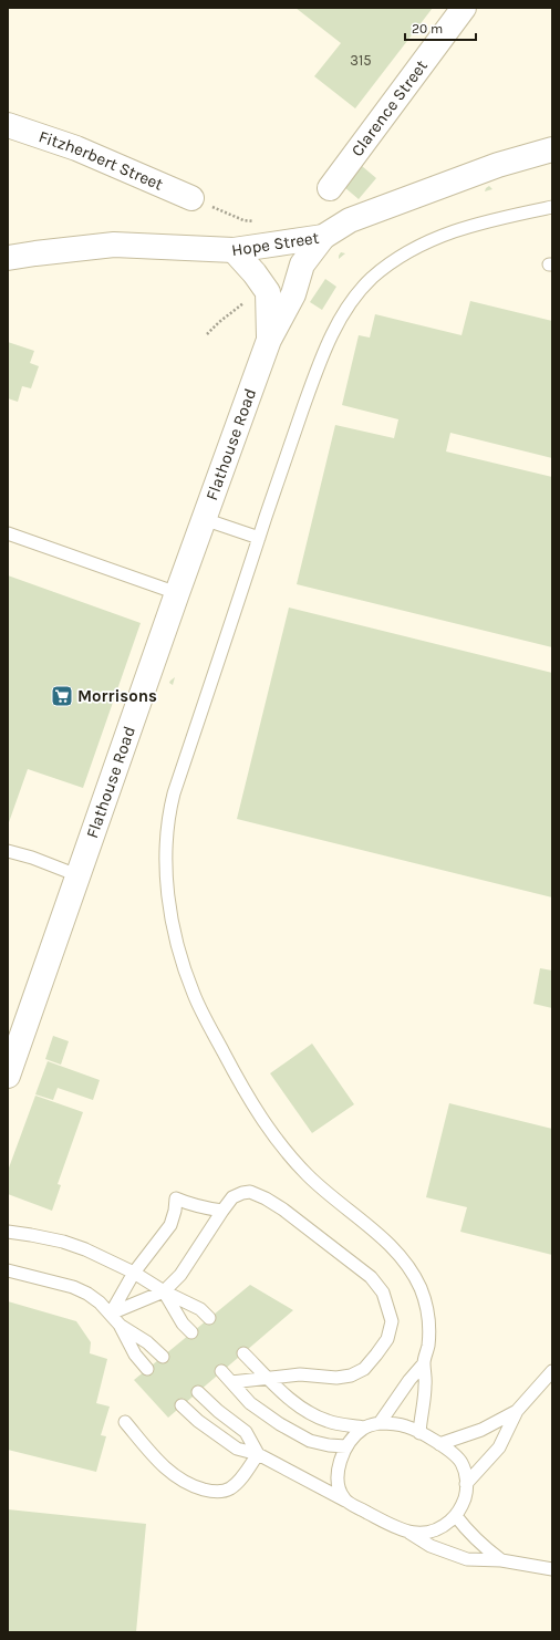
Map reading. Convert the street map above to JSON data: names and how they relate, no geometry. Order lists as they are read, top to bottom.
{
  "streets": {
    "street": [
      "Clarence Street",
      "Fitzherbert Street",
      "Hope Street",
      "Flathouse Road"
    ]
  },
  "places": {
    "supermarket": ["Morrisons"]
  },
  "house_numbers": ["315"],
  "scale_bar": "20 m"
}
